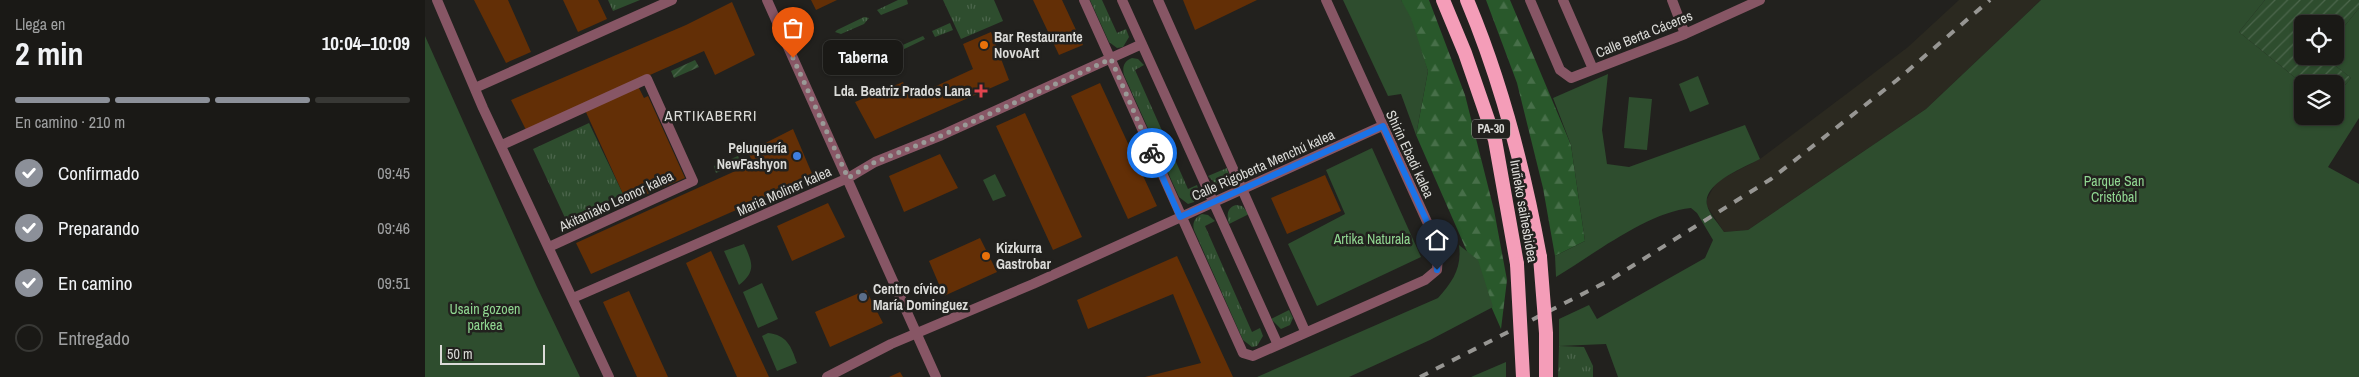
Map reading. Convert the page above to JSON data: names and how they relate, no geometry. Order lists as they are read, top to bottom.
{
  "streets": {
    "highway": ["PA-30", "Iruñeko saihesbidea"],
    "street": [
      "Calle Berta Cáceres",
      "Shirin Ebadi kalea",
      "Calle Rigoberta Menchú kalea",
      "Maria Moliner kalea",
      "Akitaniako Leonor kalea"
    ]
  },
  "crossings": [
    ["Shirin Ebadi kalea", "Calle Rigoberta Menchú kalea"],
    ["Maria Moliner kalea", "Akitaniako Leonor kalea"]
  ],
  "districts": ["ARTIKABERRI"],
  "parks": ["Parque San Cristóbal", "Artika Naturala", "Usain gozoen parkea"],
  "places": {
    "other": [
      "Bar Restaurante NovoArt",
      "Taberna",
      "Peluquería NewFashyon",
      "Kizkurra Gastrobar",
      "Centro cívico María Dominguez"
    ],
    "health": ["Lda. Beatriz Prados Lana"]
  },
  "scale_bar": "50 m",
  "page": {
    "heading": ["2 min", "Llega en", "10:04–10:09"],
    "bubble": "Taberna",
    "bar": "En camino · 210 m",
    "list": [
      ["Confirmado", "09:45"],
      ["Preparando", "09:46"],
      ["En camino", "09:51"],
      "Entregado"
    ],
    "scale": "50 m"
  }
}
